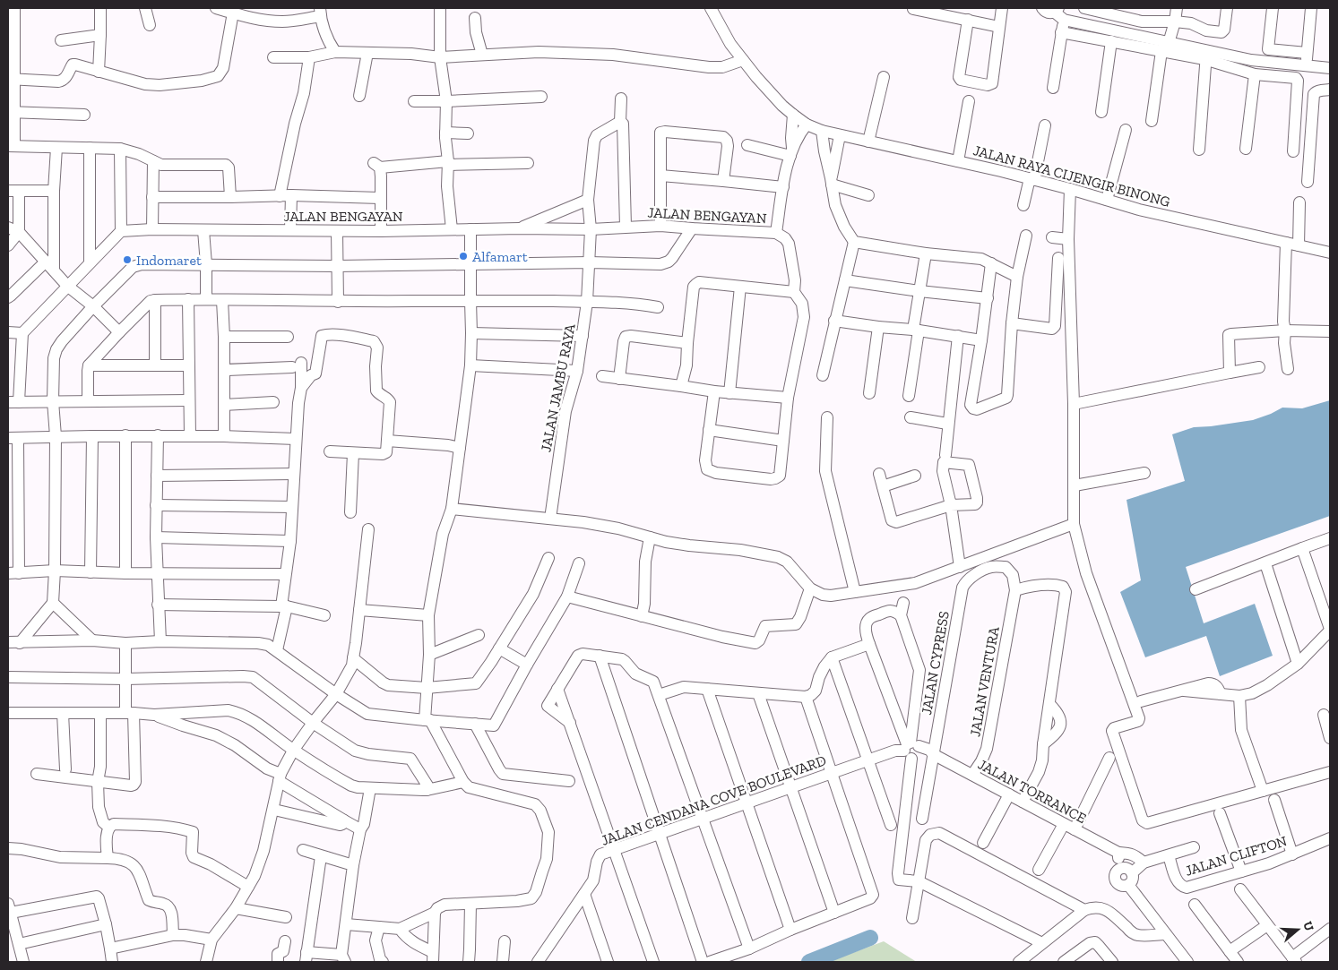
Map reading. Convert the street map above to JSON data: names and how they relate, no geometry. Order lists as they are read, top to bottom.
{
  "streets": {
    "street": [
      "JALAN RAYA CIJENGIR BINONG",
      "JALAN BENGAYAN",
      "JALAN JAMBU RAYA",
      "JALAN CYPRESS",
      "JALAN VENTURA",
      "JALAN TORRANCE",
      "JALAN CENDANA COVE BOULEVARD",
      "JALAN CLIFTON"
    ]
  },
  "crossings": [
    ["JALAN BENGAYAN", "JALAN JAMBU RAYA"],
    ["JALAN CYPRESS", "JALAN VENTURA"],
    ["JALAN CYPRESS", "JALAN TORRANCE"],
    ["JALAN CYPRESS", "JALAN CENDANA COVE BOULEVARD"],
    ["JALAN VENTURA", "JALAN TORRANCE"],
    ["JALAN TORRANCE", "JALAN CENDANA COVE BOULEVARD"],
    ["JALAN TORRANCE", "JALAN CLIFTON"]
  ],
  "places": ["Alfamart", "Indomaret"],
  "north": "right"
}
